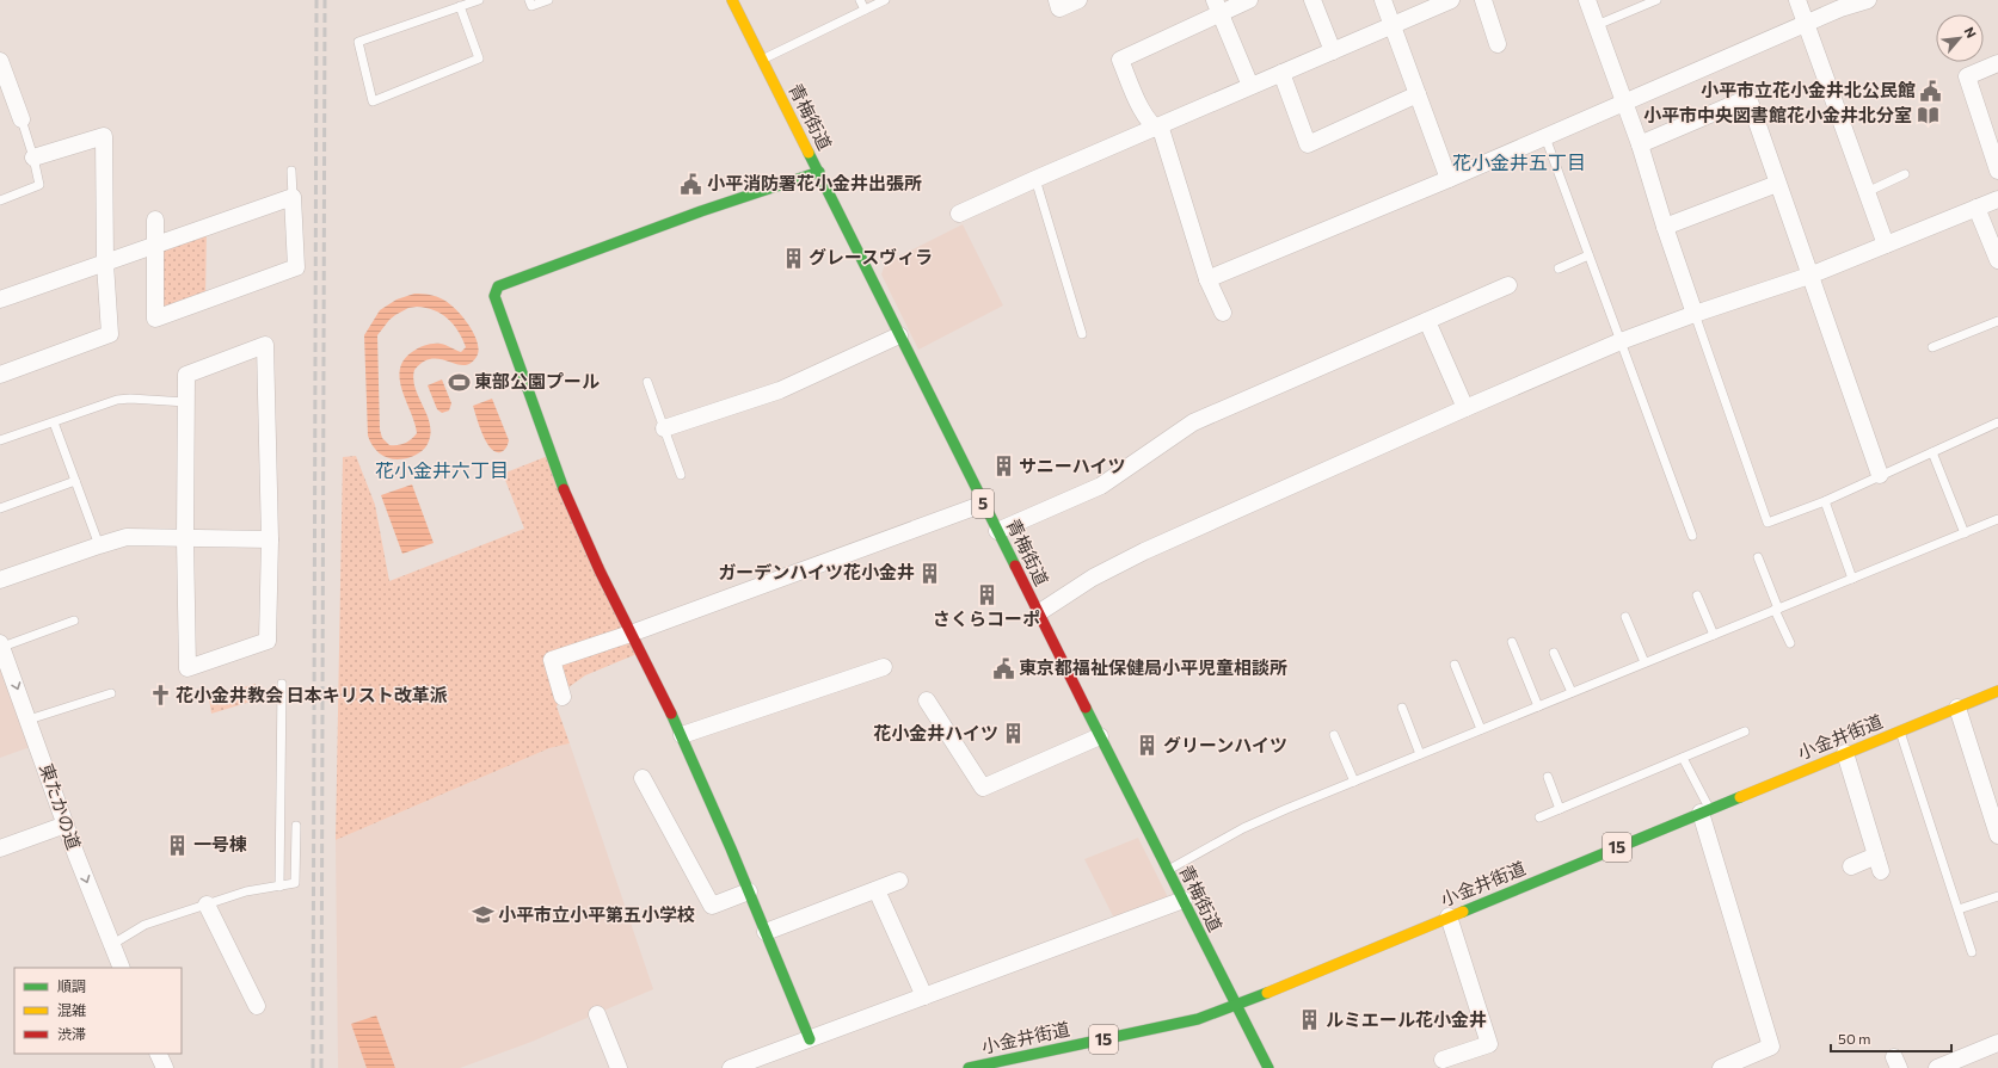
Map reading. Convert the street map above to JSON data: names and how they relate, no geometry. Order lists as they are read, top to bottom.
{
  "streets": {
    "main road": [
      "青梅街道",
      "5",
      "小金井街道",
      "15"
    ],
    "street": ["東たかの道"]
  },
  "crossings": [
    ["青梅街道", "小金井街道"]
  ],
  "one_way": ["東たかの道"],
  "districts": ["花小金井五丁目", "花小金井六丁目"],
  "places": {
    "public building": ["小平市立花小金井北公民館", "小平消防署花小金井出張所", "東京都福祉保健局小平児童相談所"],
    "library": ["小平市中央図書館花小金井北分室"],
    "building": [
      "グレースヴィラ",
      "サニーハイツ",
      "ガーデンハイツ花小金井",
      "さくらコーポ",
      "花小金井ハイツ",
      "グリーンハイツ",
      "一号棟",
      "ルミエール花小金井"
    ],
    "sports": ["東部公園プール"],
    "church": ["花小金井教会 日本キリスト改革派"],
    "school or university": ["小平市立小平第五小学校"]
  },
  "legend": ["順調", "混雑", "渋滞"],
  "scale_bar": "50 m",
  "north": "top right"
}
